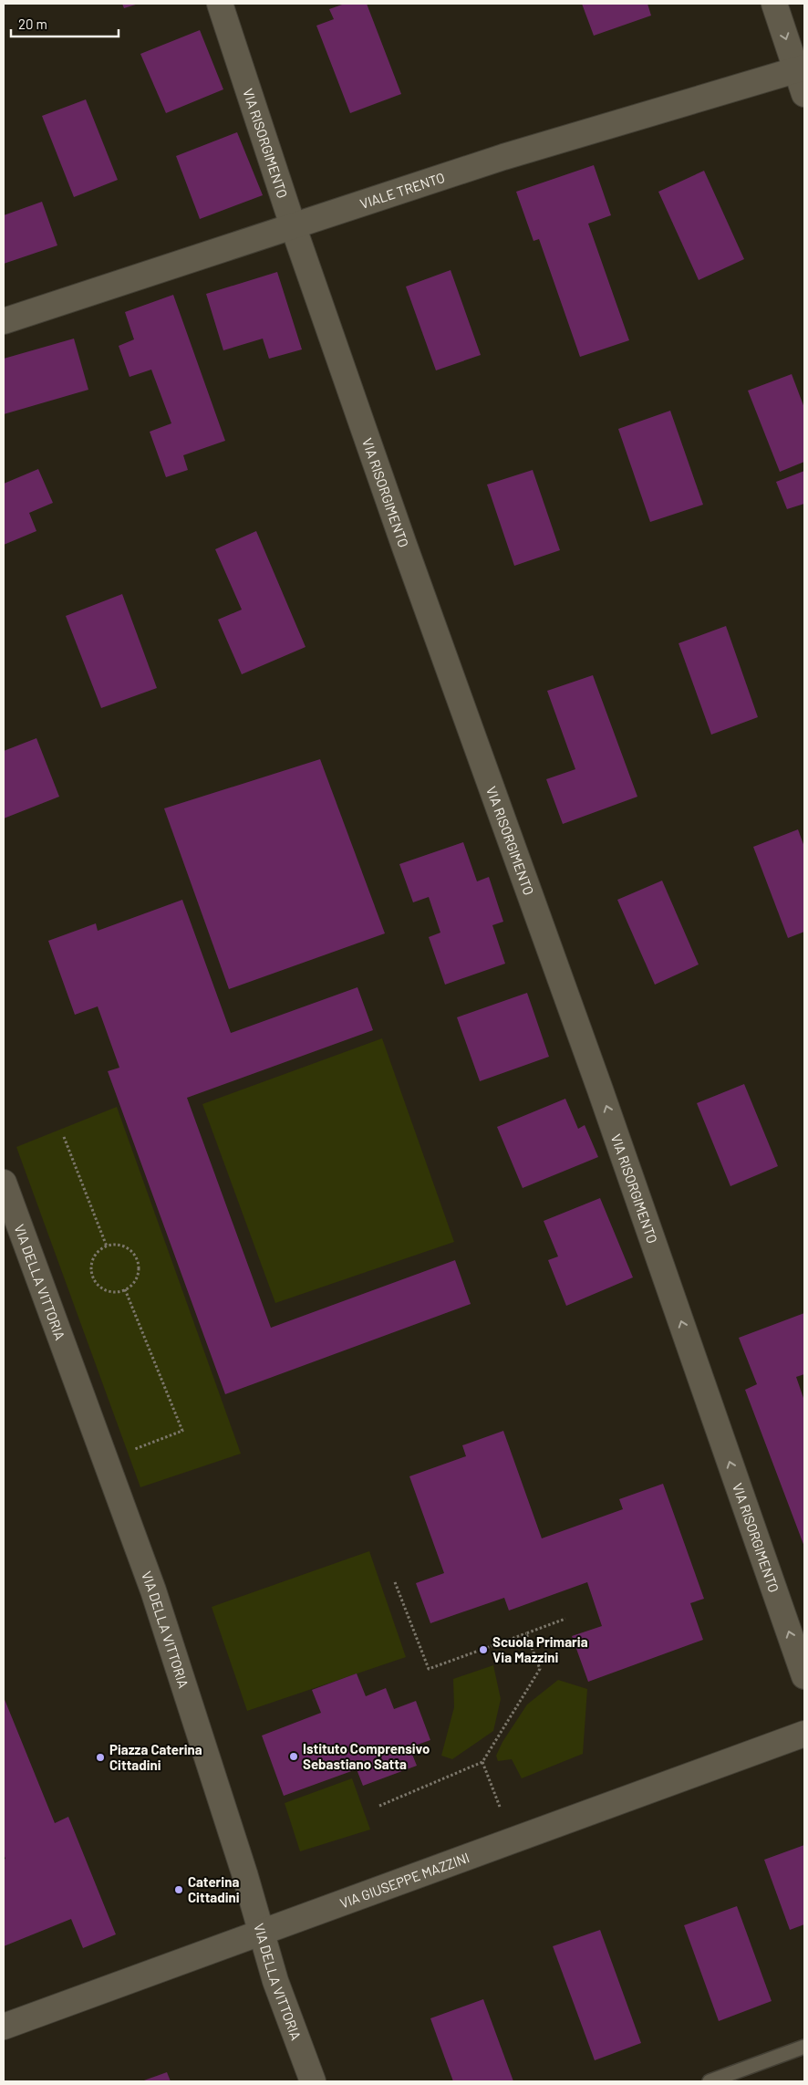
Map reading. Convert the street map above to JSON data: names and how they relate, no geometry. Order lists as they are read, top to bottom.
{
  "streets": {
    "street": [
      "VIA RISORGIMENTO",
      "VIALE TRENTO",
      "VIA DELLA VITTORIA",
      "VIA GIUSEPPE MAZZINI"
    ]
  },
  "crossings": [
    ["VIA RISORGIMENTO", "VIALE TRENTO"],
    ["VIA DELLA VITTORIA", "VIA GIUSEPPE MAZZINI"]
  ],
  "one_way": ["VIA RISORGIMENTO"],
  "places": [
    "Scuola Primaria Via Mazzini",
    "Istituto Comprensivo Sebastiano Satta",
    "Piazza Caterina Cittadini",
    "Caterina Cittadini"
  ],
  "scale_bar": "20 m"
}
